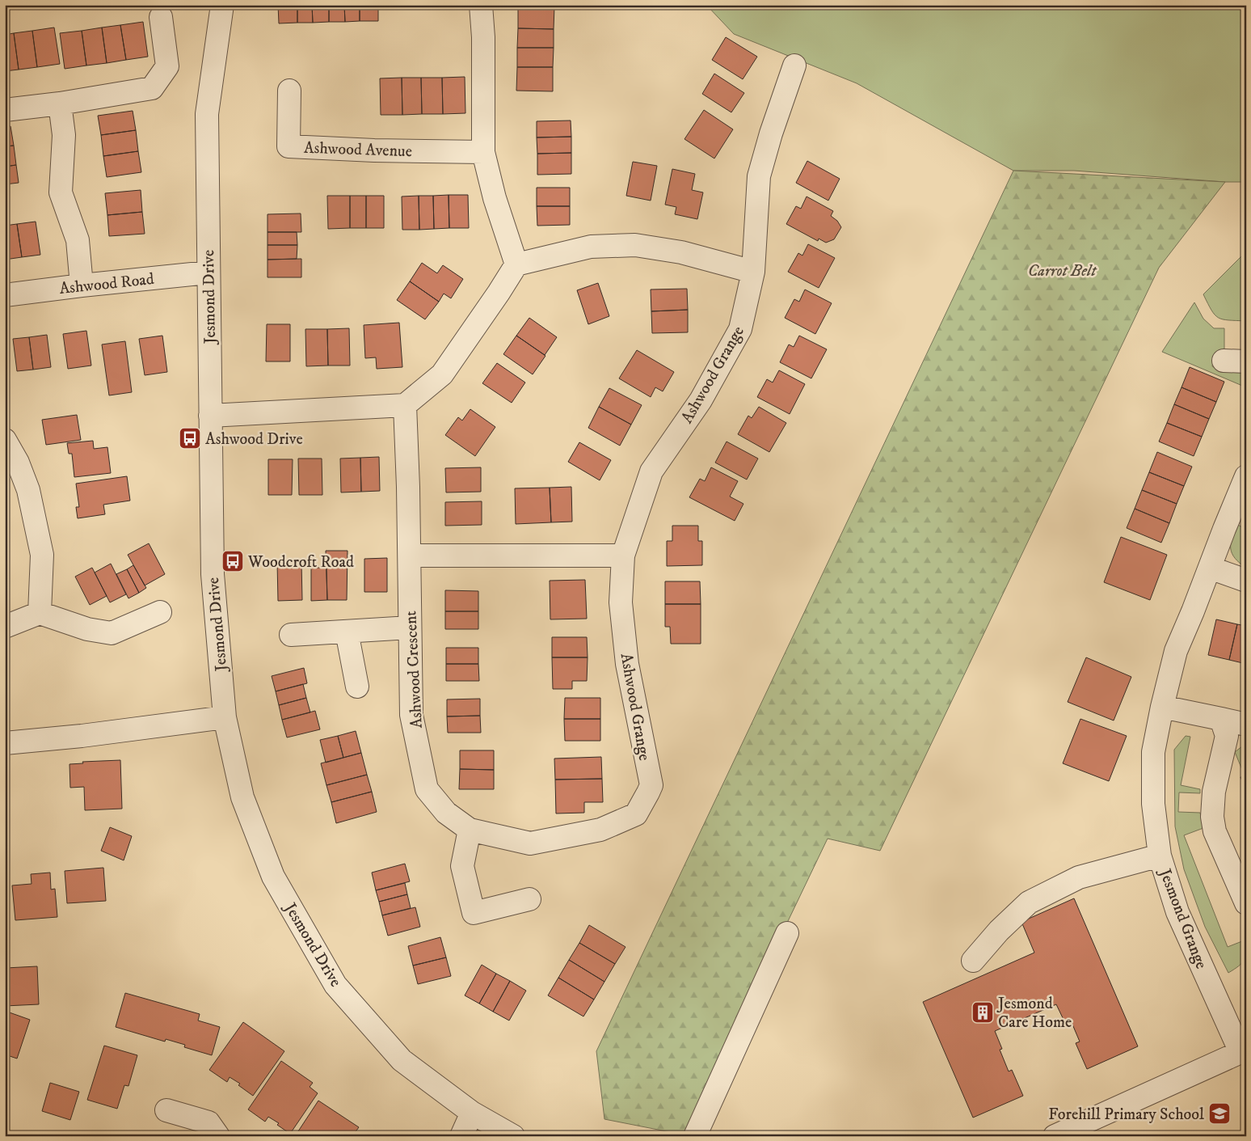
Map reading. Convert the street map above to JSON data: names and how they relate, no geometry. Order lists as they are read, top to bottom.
{
  "streets": {
    "street": [
      "Ashwood Avenue",
      "Ashwood Road",
      "Jesmond Drive",
      "Ashwood Grange",
      "Ashwood Crescent",
      "Jesmond Grange"
    ]
  },
  "crossings": [
    ["Ashwood Road", "Jesmond Drive"],
    ["Ashwood Grange", "Ashwood Crescent"]
  ],
  "parks": ["Carrot Belt"],
  "places": {
    "bus stop": ["Ashwood Drive", "Woodcroft Road"],
    "building": ["Jesmond Care Home"],
    "school or university": ["Forehill Primary School"]
  }
}
